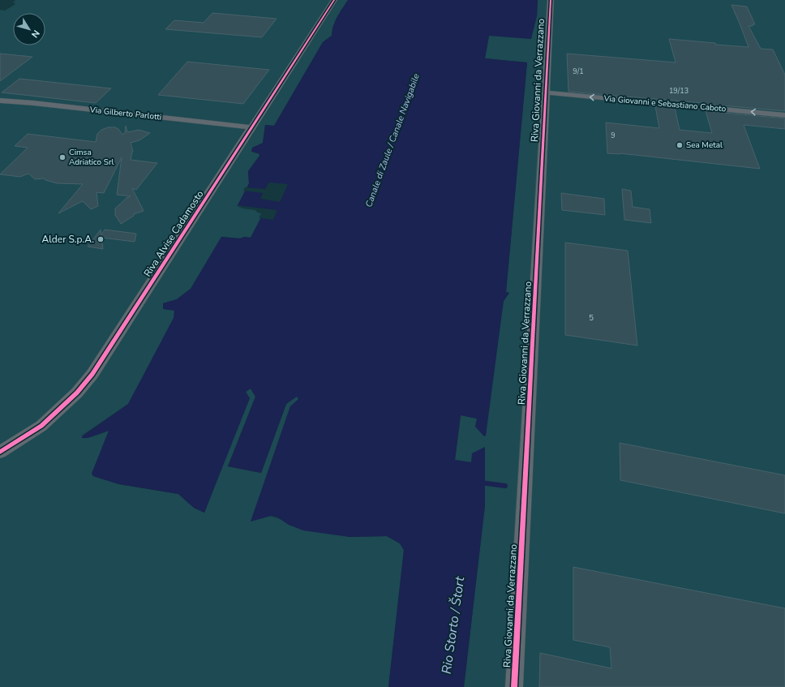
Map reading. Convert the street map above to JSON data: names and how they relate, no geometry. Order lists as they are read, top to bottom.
{
  "streets": {
    "street": [
      "Riva Giovanni da Verrazzano",
      "Via Giovanni e Sebastiano Caboto",
      "Via Gilberto Parlotti",
      "Riva Alvise Cadamosto"
    ]
  },
  "crossings": [
    ["Riva Giovanni da Verrazzano", "Via Giovanni e Sebastiano Caboto"],
    ["Via Gilberto Parlotti", "Riva Alvise Cadamosto"]
  ],
  "one_way": ["Via Giovanni e Sebastiano Caboto"],
  "water": ["Canale di Zaule / Canale Navigabile", "Rio Storto / Štort"],
  "places": ["Sea Metal", "Cimsa Adriatico Srl", "Alder S.p.A."],
  "house_numbers": [
    "9/1",
    "19/13",
    "9",
    "5"
  ],
  "north": "bottom right"
}
